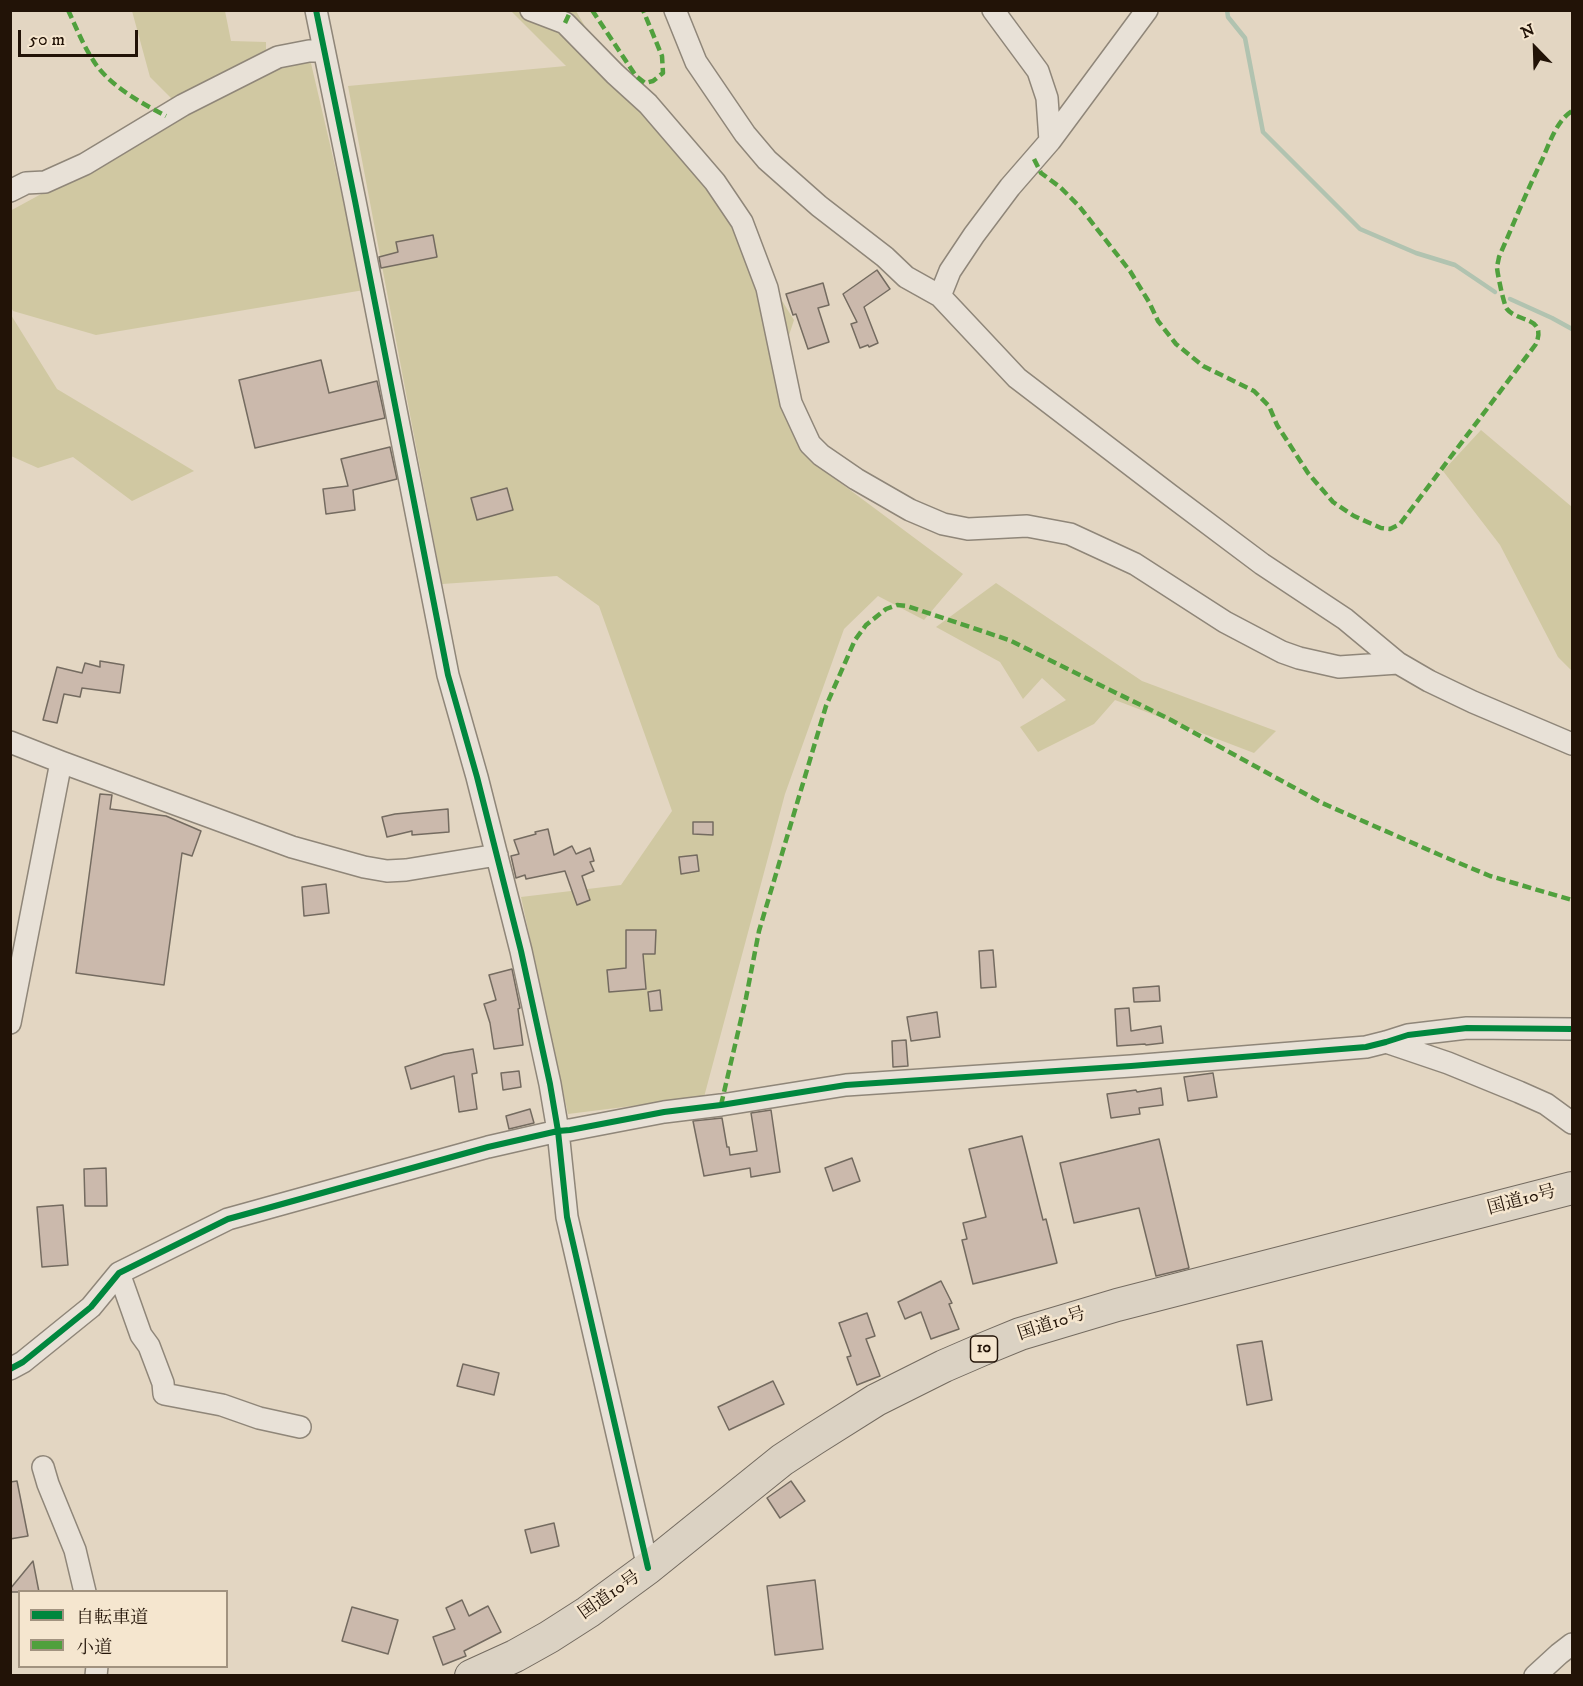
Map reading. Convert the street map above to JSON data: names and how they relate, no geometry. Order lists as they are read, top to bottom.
{
  "streets": {
    "highway": ["国道10号", "10"]
  },
  "legend": ["自転車道", "小道"],
  "scale_bar": "50 m",
  "north": "top left"
}
